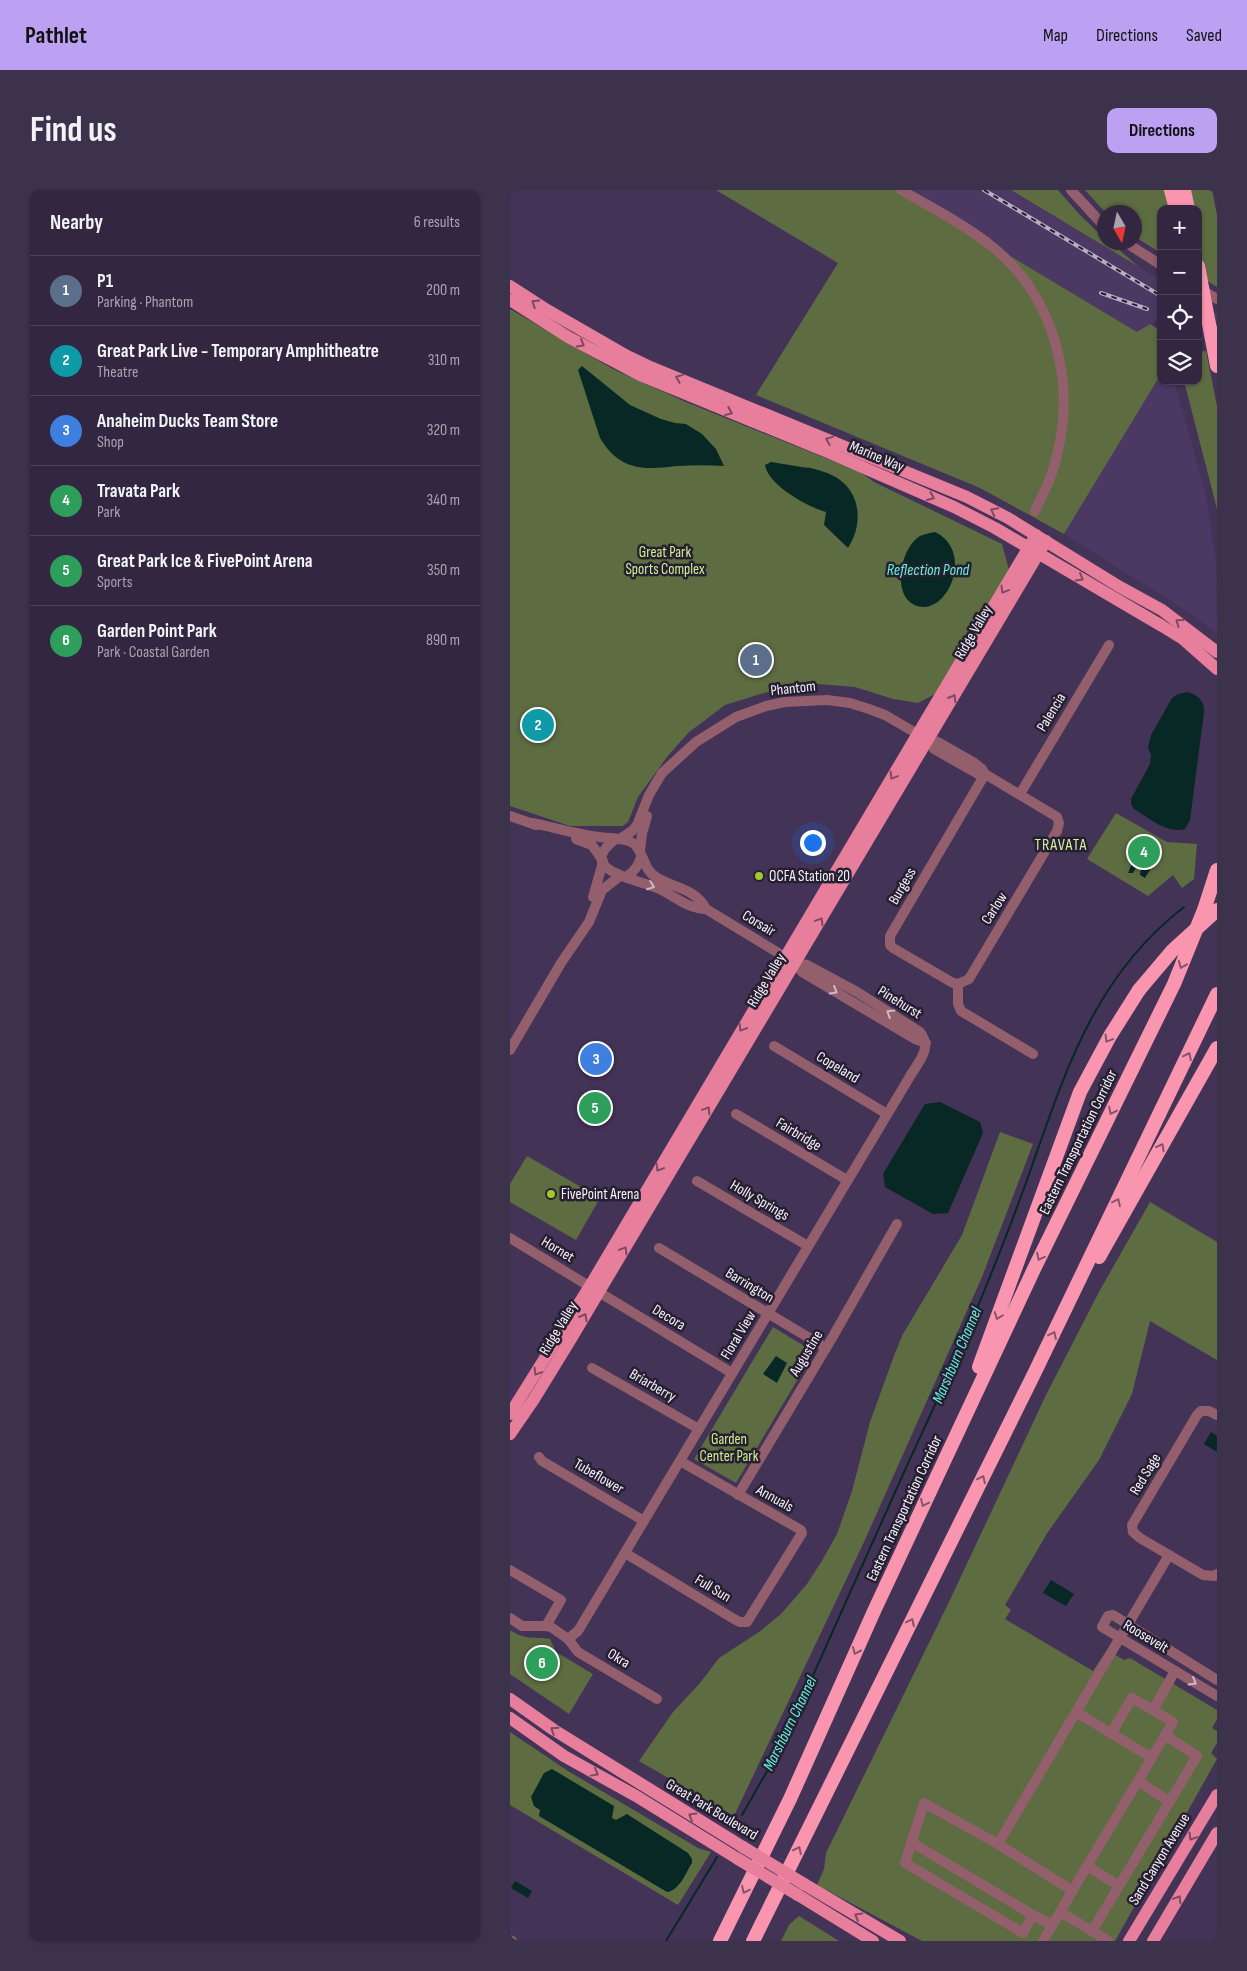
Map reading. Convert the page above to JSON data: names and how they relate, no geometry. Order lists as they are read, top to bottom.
{
  "streets": {
    "highway": ["Eastern Transportation Corridor"],
    "main road": [
      "Marine Way",
      "Ridge Valley",
      "Great Park Boulevard",
      "Sand Canyon Avenue"
    ],
    "street": [
      "Phantom",
      "Palencia",
      "Burgess",
      "Carlow",
      "Corsair",
      "Pinehurst",
      "Copeland",
      "Fairbridge",
      "Holly Springs",
      "Hornet",
      "Barrington",
      "Decora",
      "Floral View",
      "Augustine",
      "Briarberry",
      "Red Sage",
      "Tubeflower",
      "Annuals",
      "Full Sun",
      "Roosevelt",
      "Okra"
    ]
  },
  "crossings": [
    ["Marine Way", "Ridge Valley"],
    ["Ridge Valley", "Phantom"],
    ["Ridge Valley", "Carlow"],
    ["Ridge Valley", "Corsair"],
    ["Ridge Valley", "Pinehurst"],
    ["Ridge Valley", "Hornet"],
    ["Ridge Valley", "Decora"],
    ["Phantom", "Carlow"],
    ["Phantom", "Corsair"],
    ["Palencia", "Carlow"],
    ["Burgess", "Carlow"],
    ["Corsair", "Pinehurst"],
    ["Pinehurst", "Floral View"],
    ["Copeland", "Floral View"],
    ["Fairbridge", "Floral View"],
    ["Holly Springs", "Floral View"],
    ["Hornet", "Decora"],
    ["Barrington", "Floral View"],
    ["Barrington", "Augustine"],
    ["Decora", "Floral View"],
    ["Floral View", "Briarberry"],
    ["Floral View", "Tubeflower"],
    ["Floral View", "Annuals"],
    ["Floral View", "Full Sun"],
    ["Floral View", "Okra"],
    ["Augustine", "Annuals"],
    ["Annuals", "Full Sun"]
  ],
  "districts": ["TRAVATA"],
  "water": ["Reflection Pond", "Marshburn Channel"],
  "parks": ["Great Park Sports Complex", "Garden Center Park"],
  "places": ["OCFA Station 20", "FivePoint Arena"],
  "north": "bottom",
  "page": {
    "header": "Pathlet",
    "nav": ["Map", "Directions", "Saved"],
    "buttons": "Directions",
    "title": "Find us",
    "heading": ["Nearby", "6 results"],
    "map_buttons": ["+", "−"],
    "list": [
      {
        "mark": "1",
        "name": "P1",
        "note": "Parking · Phantom",
        "value": "200 m"
      },
      {
        "mark": "2",
        "name": "Great Park Live - Temporary Amphitheatre",
        "note": "Theatre",
        "value": "310 m"
      },
      {
        "mark": "3",
        "name": "Anaheim Ducks Team Store",
        "note": "Shop",
        "value": "320 m"
      },
      {
        "mark": "4",
        "name": "Travata Park",
        "note": "Park",
        "value": "340 m"
      },
      {
        "mark": "5",
        "name": "Great Park Ice & FivePoint Arena",
        "note": "Sports",
        "value": "350 m"
      },
      {
        "mark": "6",
        "name": "Garden Point Park",
        "note": "Park · Coastal Garden",
        "value": "890 m"
      }
    ],
    "pins": [
      "1",
      "2",
      "4",
      "3",
      "5",
      "6"
    ]
  }
}
